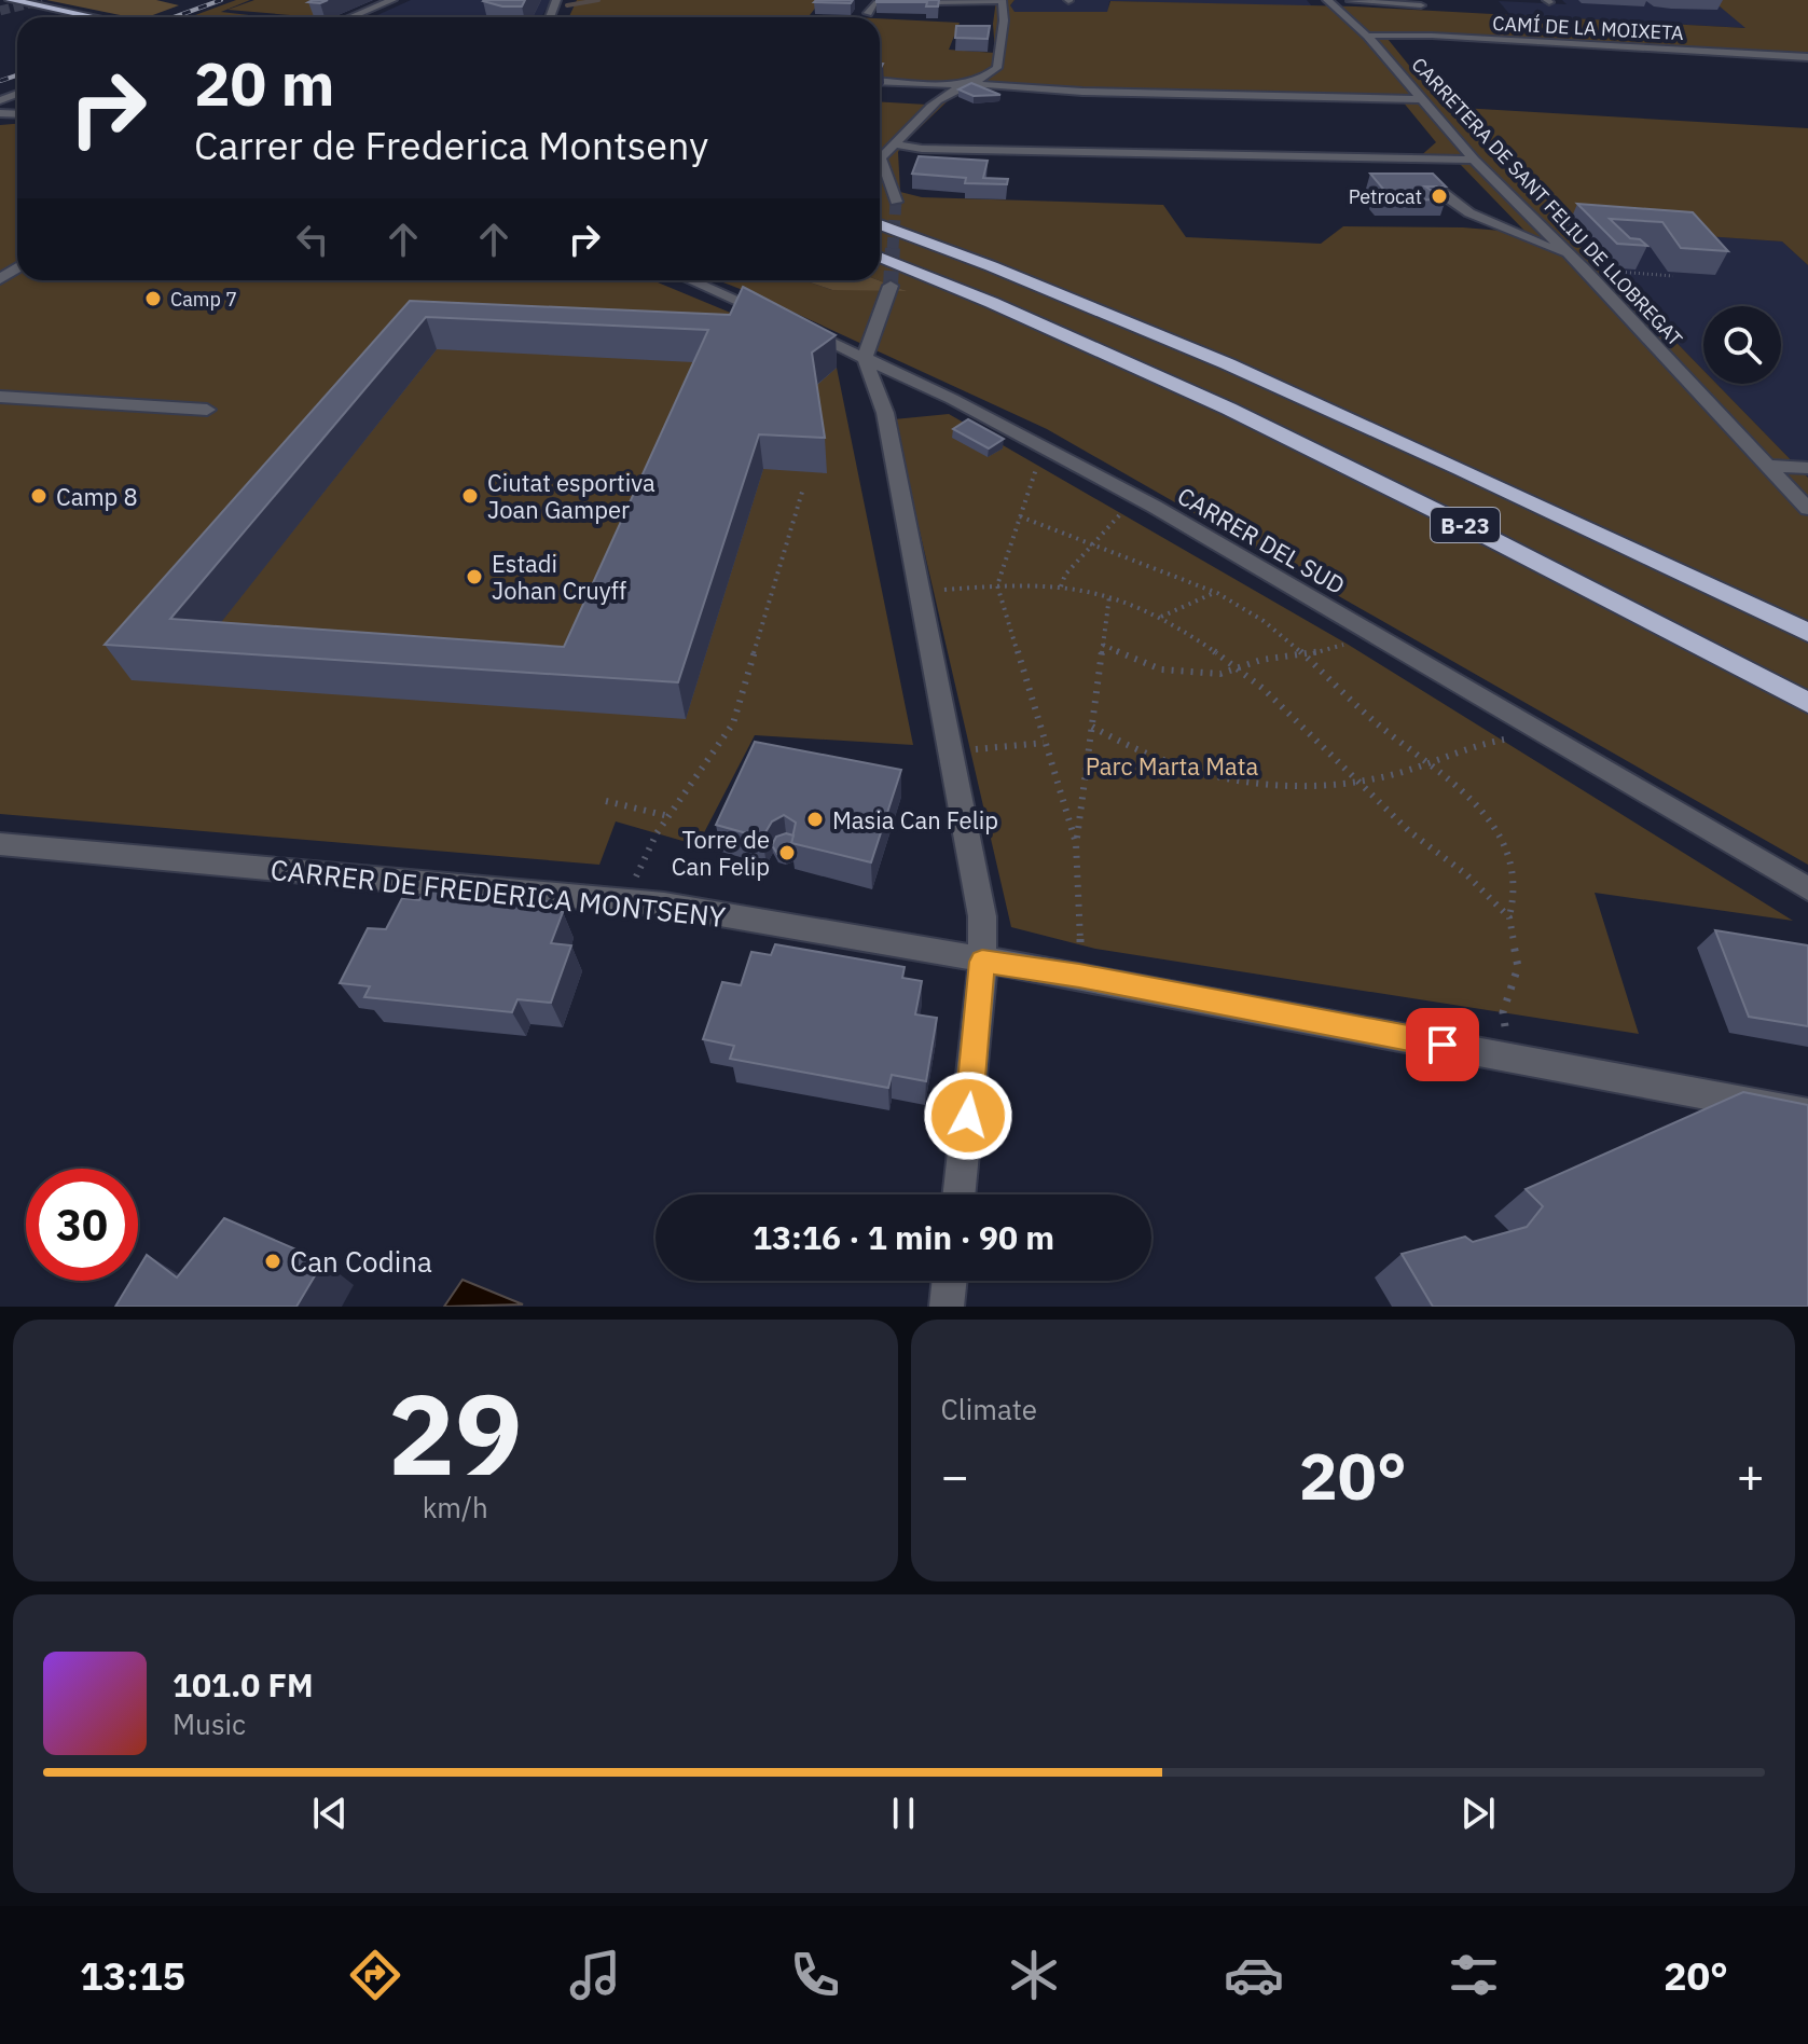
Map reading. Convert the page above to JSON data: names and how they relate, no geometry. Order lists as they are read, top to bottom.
{
  "streets": {
    "highway": ["B-23"],
    "street": [
      "CAMÍ DE LA MOIXETA",
      "CARRETERA DE SANT FELIU DE LLOBREGAT",
      "CARRER DEL SUD",
      "CARRER DE FREDERICA MONTSENY"
    ]
  },
  "crossings": [
    ["CAMÍ DE LA MOIXETA", "CARRETERA DE SANT FELIU DE LLOBREGAT"]
  ],
  "parks": ["Parc Marta Mata"],
  "places": [
    "Petrocat",
    "Camp 7",
    "Camp 8",
    "Ciutat esportiva Joan Gamper",
    "Estadi Johan Cruyff",
    "Masia Can Felip",
    "Torre de Can Felip",
    "Can Codina"
  ],
  "page": {
    "turn": ["20 m", "Carrer de Frederica Montseny"],
    "limit": "30",
    "trip": "13:16 · 1 min · 90 m",
    "tile": [
      ["29", "km/h"],
      "Climate"
    ],
    "heat": ["−", "20°", "+"],
    "song": ["101.0 FM", "Music"],
    "tabs": ["13:15", "20°"]
  }
}
